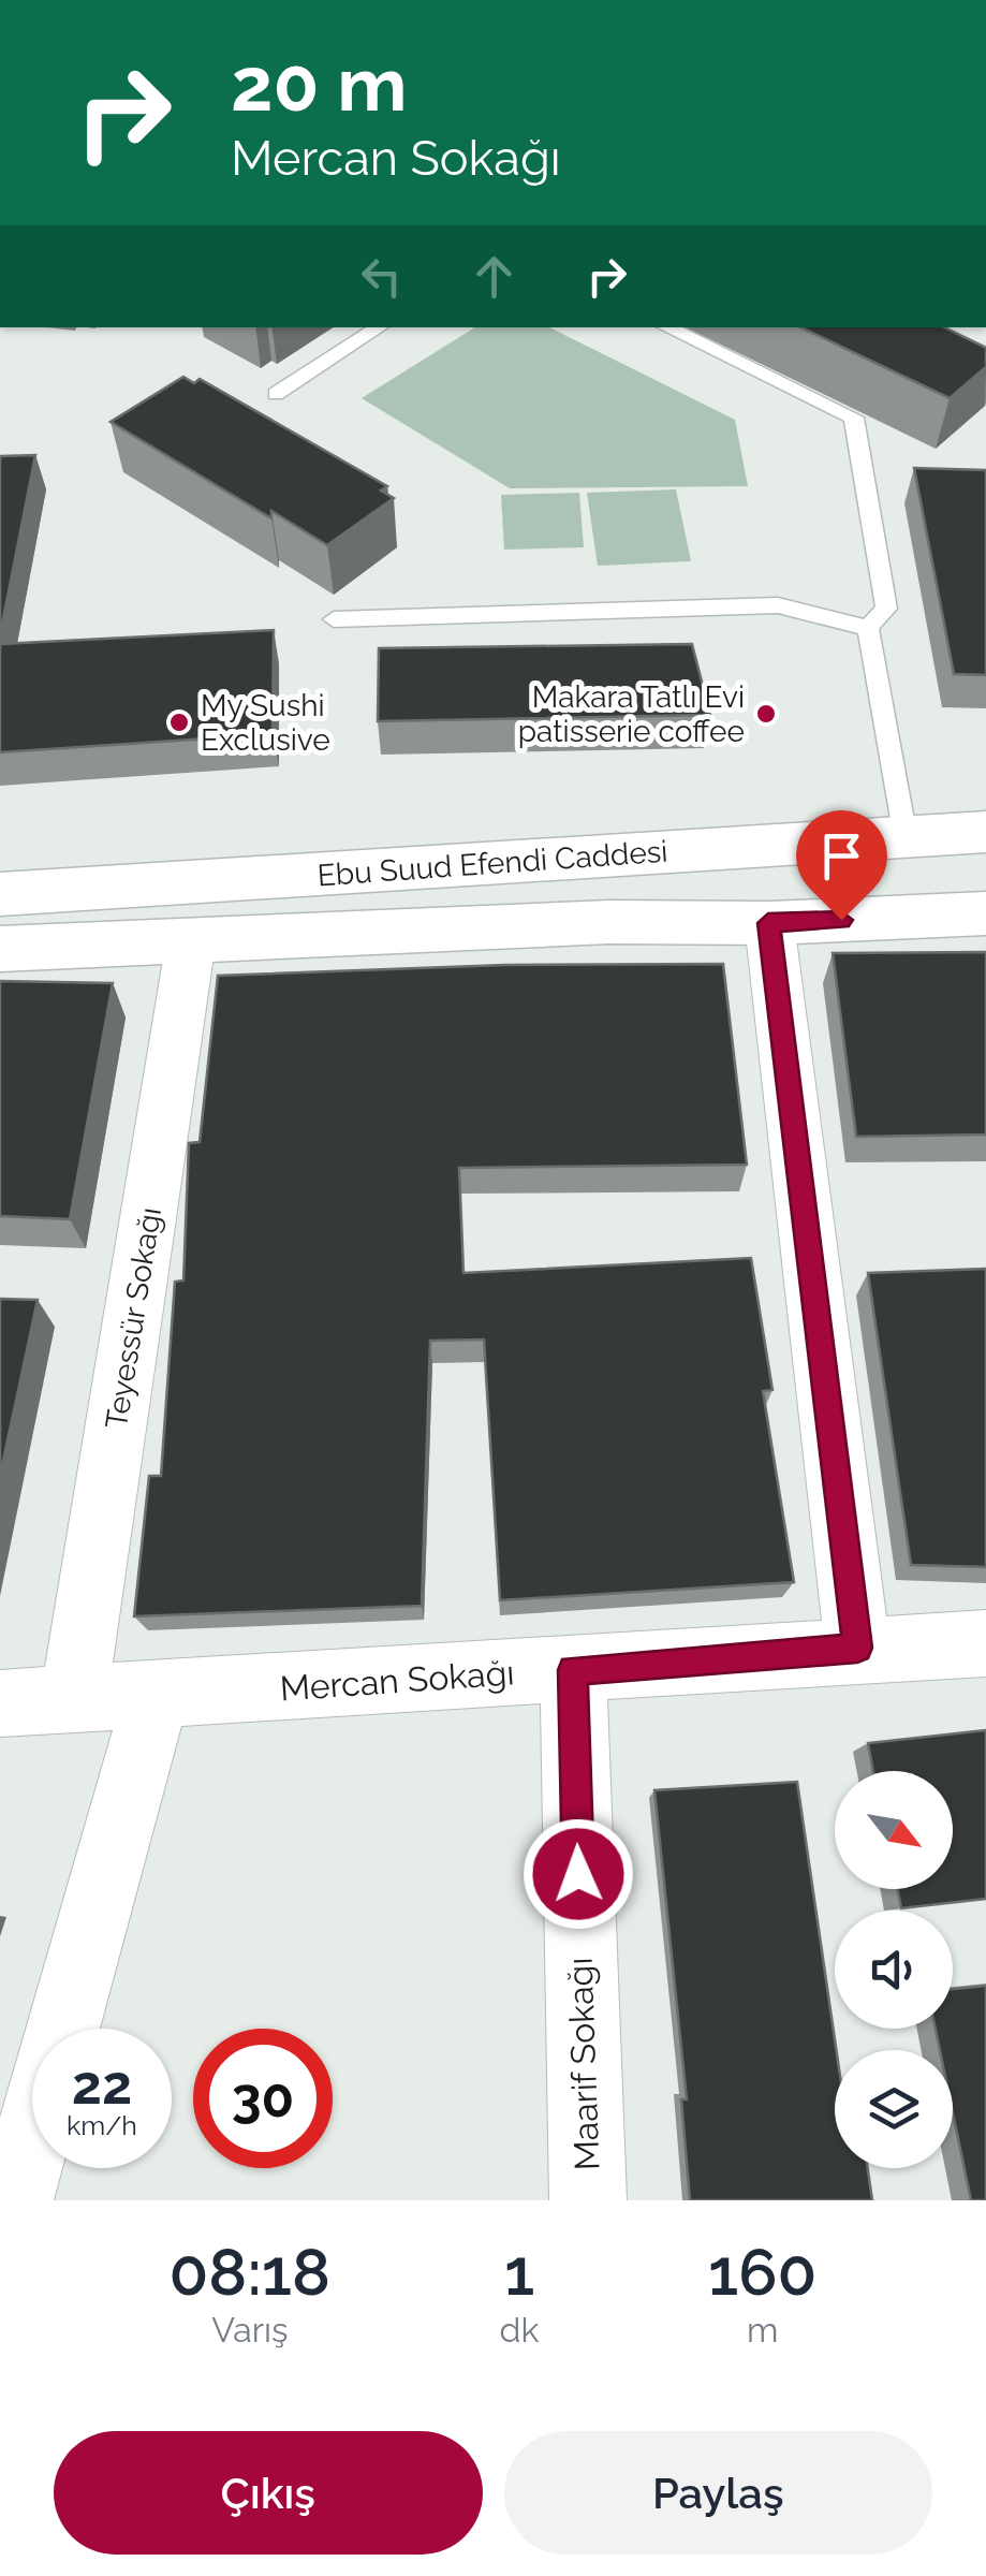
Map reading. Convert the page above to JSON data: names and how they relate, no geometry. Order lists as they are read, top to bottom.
{
  "streets": {
    "street": [
      "Ebu Suud Efendi Caddesi",
      "Teyessür Sokağı",
      "Mercan Sokağı",
      "Maarif Sokağı"
    ]
  },
  "crossings": [
    ["Ebu Suud Efendi Caddesi", "Teyessür Sokağı"],
    ["Teyessür Sokağı", "Mercan Sokağı"],
    ["Mercan Sokağı", "Maarif Sokağı"]
  ],
  "places": ["Makara Tatlı Evi patisserie coffee", "My Sushi Exclusive"],
  "north": "bottom right",
  "page": {
    "turn": ["20 m", "Mercan Sokağı"],
    "speed": "22 km/h",
    "limit": "30",
    "eta": [
      "08:18",
      "Varış",
      "1",
      "dk",
      "160",
      "m"
    ],
    "buttons": ["Çıkış", "Paylaş"]
  }
}
